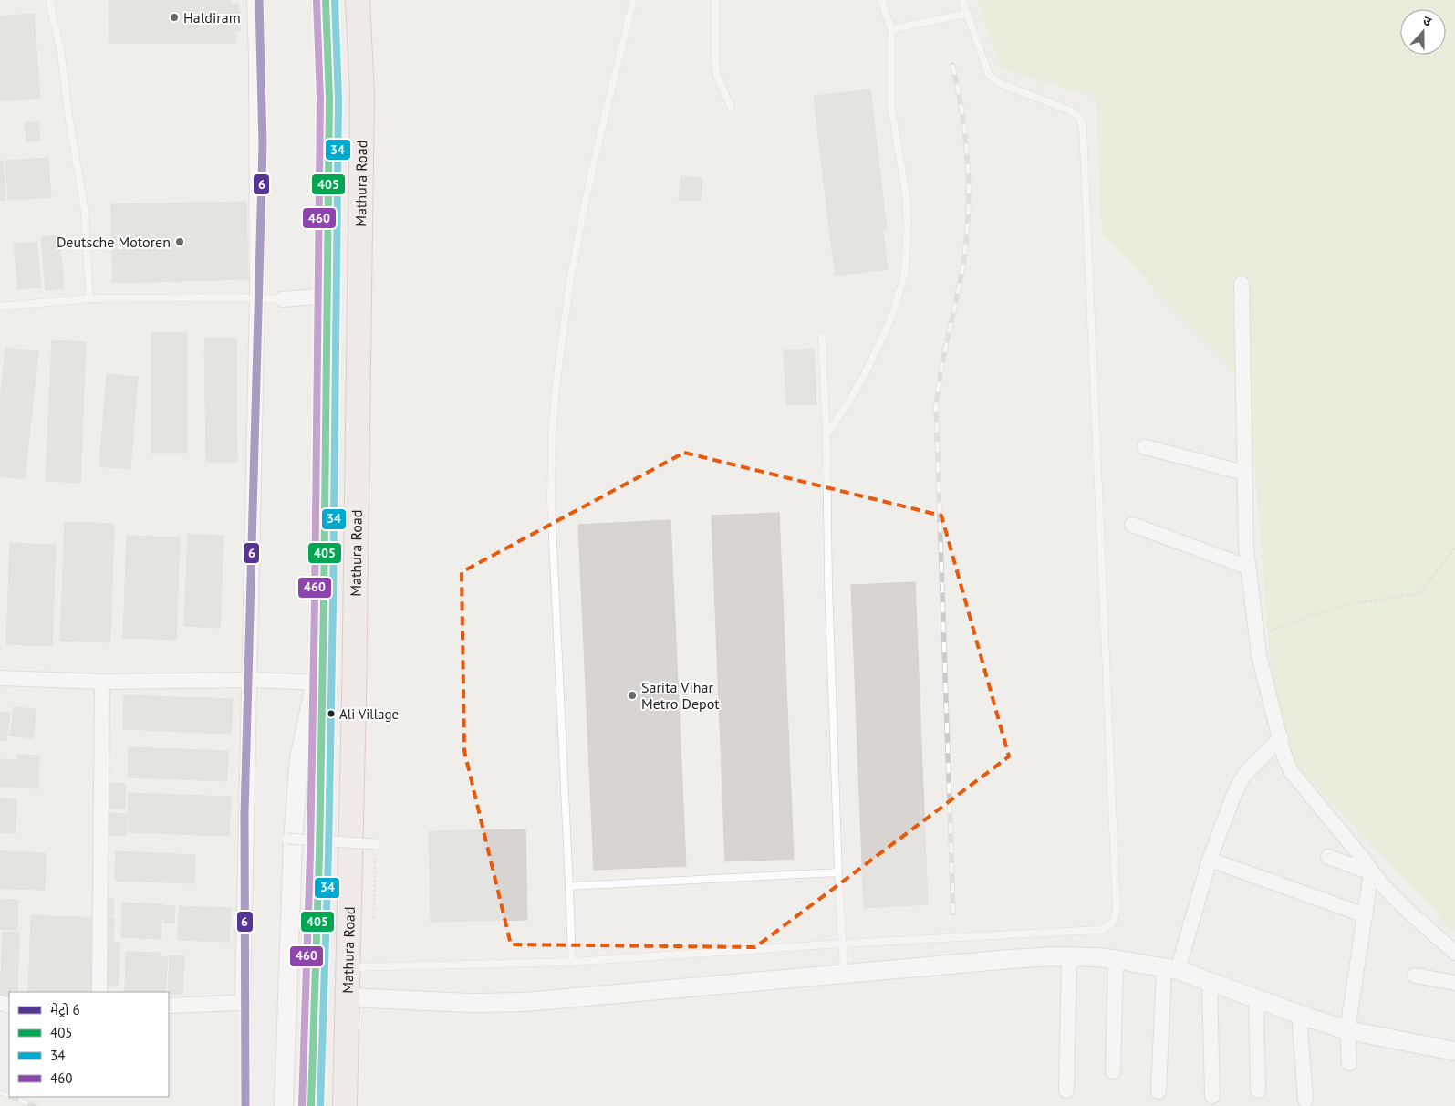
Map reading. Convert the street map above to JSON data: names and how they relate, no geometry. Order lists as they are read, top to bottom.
{
  "streets": {
    "highway": ["Mathura Road"]
  },
  "places": [
    "Haldiram",
    "Deutsche Motoren",
    "Sarita Vihar Metro Depot",
    "Ali Village"
  ],
  "lines": [
    "metro line 6",
    "transit line 405",
    "transit line 34",
    "transit line 460"
  ],
  "legend": [
    "मेट्रो 6",
    "405",
    "34",
    "460"
  ],
  "north": "top"
}
